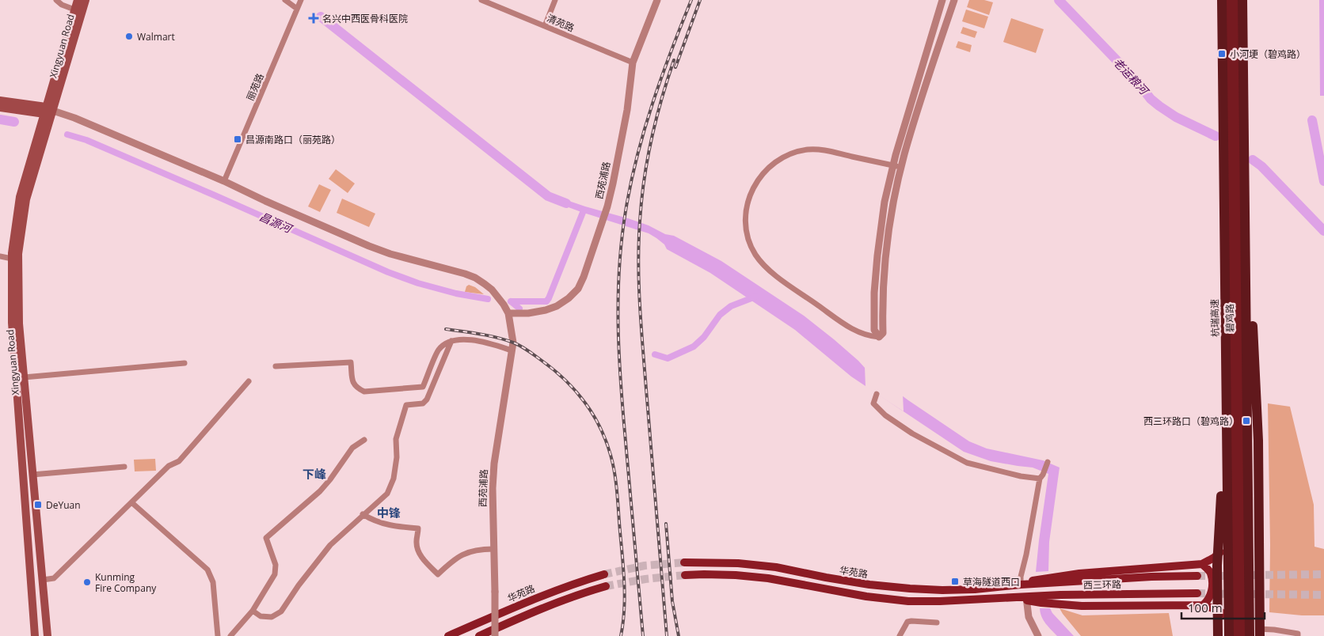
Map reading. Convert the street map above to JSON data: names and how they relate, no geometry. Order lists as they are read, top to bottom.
{
  "streets": {
    "highway": ["杭瑞高速", "碧鸡路"],
    "main road": ["Xingyuan Road", "华苑路", "西三环路"],
    "street": ["清苑路", "丽苑路", "西苑浦路"]
  },
  "crossings": [
    ["清苑路", "西苑浦路"],
    ["华苑路", "西三环路"]
  ],
  "districts": ["下峰", "中锋"],
  "water": ["老运粮河", "昌源河"],
  "places": {
    "health": ["名兴中西医骨科医院"],
    "other": ["Walmart", "Kunming Fire Company"],
    "transit": [
      "小河埂（碧鸡路）",
      "昌源南路口（丽苑路）",
      "西三环路口（碧鸡路）",
      "DeYuan",
      "草海隧道西口"
    ]
  },
  "scale_bar": "100 m"
}
